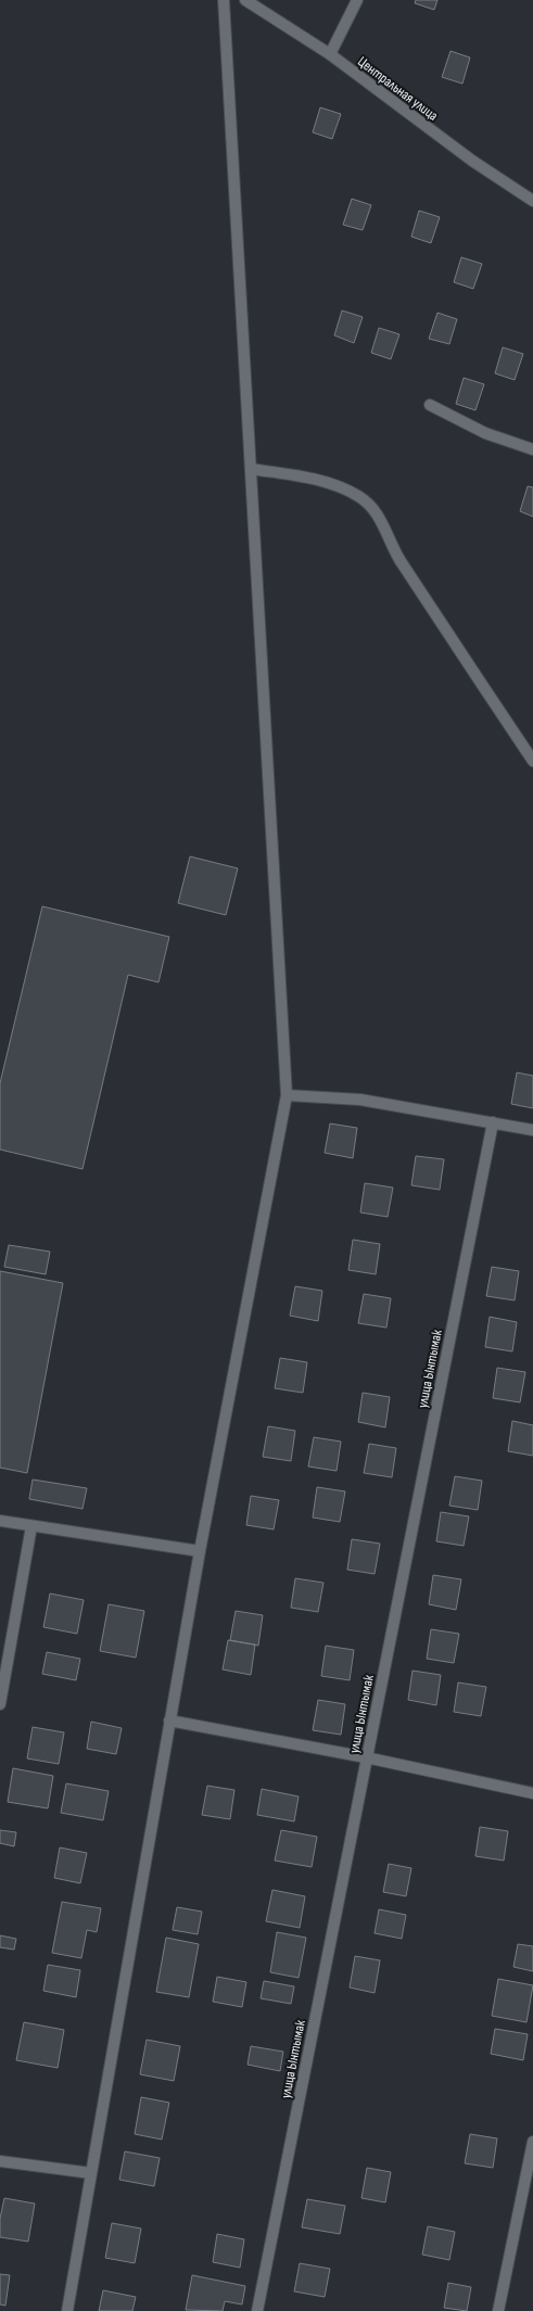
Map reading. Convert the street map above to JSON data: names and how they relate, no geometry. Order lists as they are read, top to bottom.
{
  "streets": {
    "street": ["Центральная улица", "улица Ынтымак"]
  }
}
